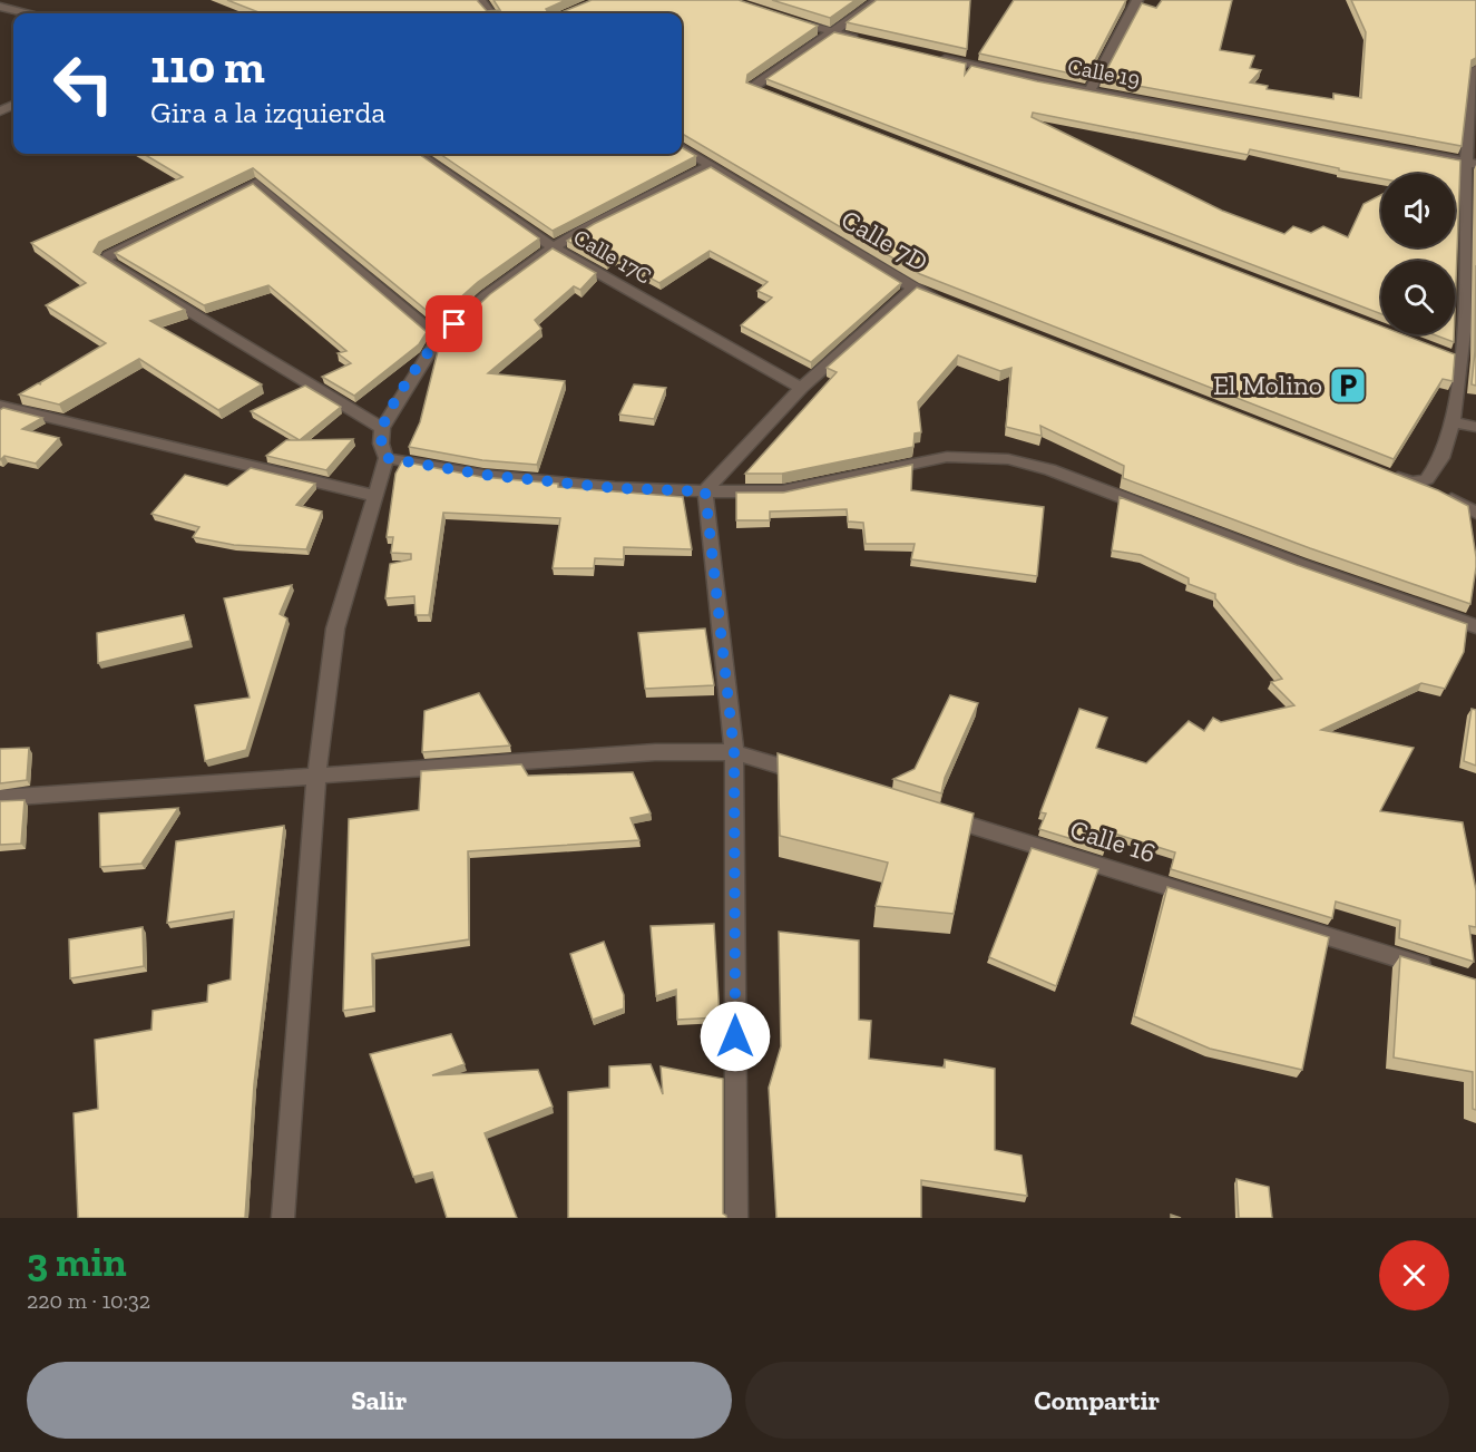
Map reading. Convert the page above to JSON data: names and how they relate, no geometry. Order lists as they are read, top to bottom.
{
  "streets": {
    "street": [
      "Calle 19",
      "Calle 7D",
      "Calle 17C",
      "Calle 16"
    ]
  },
  "places": {
    "parking": ["El Molino"]
  },
  "page": {
    "turn": ["110 m", "Gira a la izquierda"],
    "heading": ["3 min", "220 m · 10:32"],
    "buttons": ["Salir", "Compartir"]
  }
}
